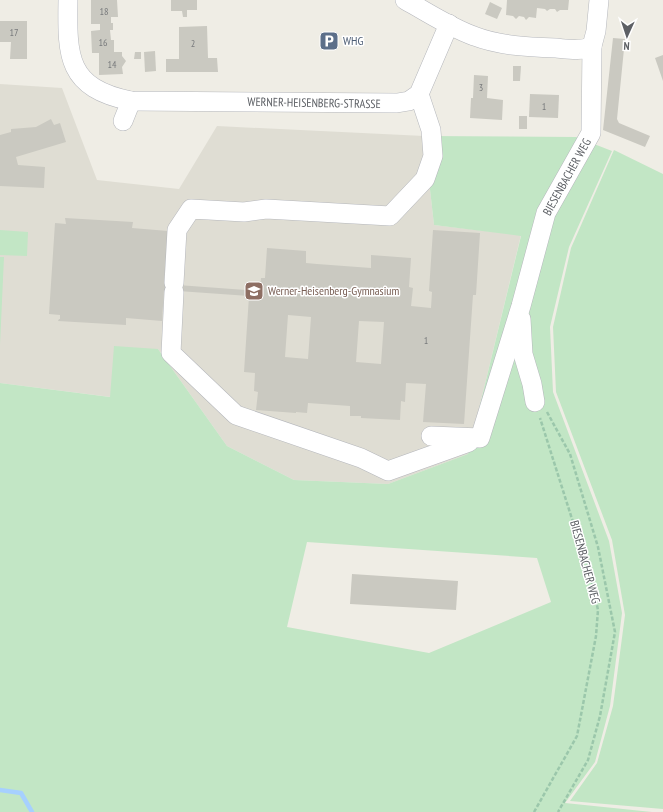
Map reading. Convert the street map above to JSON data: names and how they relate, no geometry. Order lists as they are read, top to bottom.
{
  "streets": {
    "street": ["WERNER-HEISENBERG-STRASSE", "BIESENBACHER WEG"]
  },
  "places": {
    "parking": ["WHG"],
    "school or university": ["Werner-Heisenberg-Gymnasium"]
  },
  "house_numbers": [
    "18",
    "17",
    "16",
    "2",
    "14",
    "3",
    "1",
    "1"
  ],
  "north": "bottom"
}
